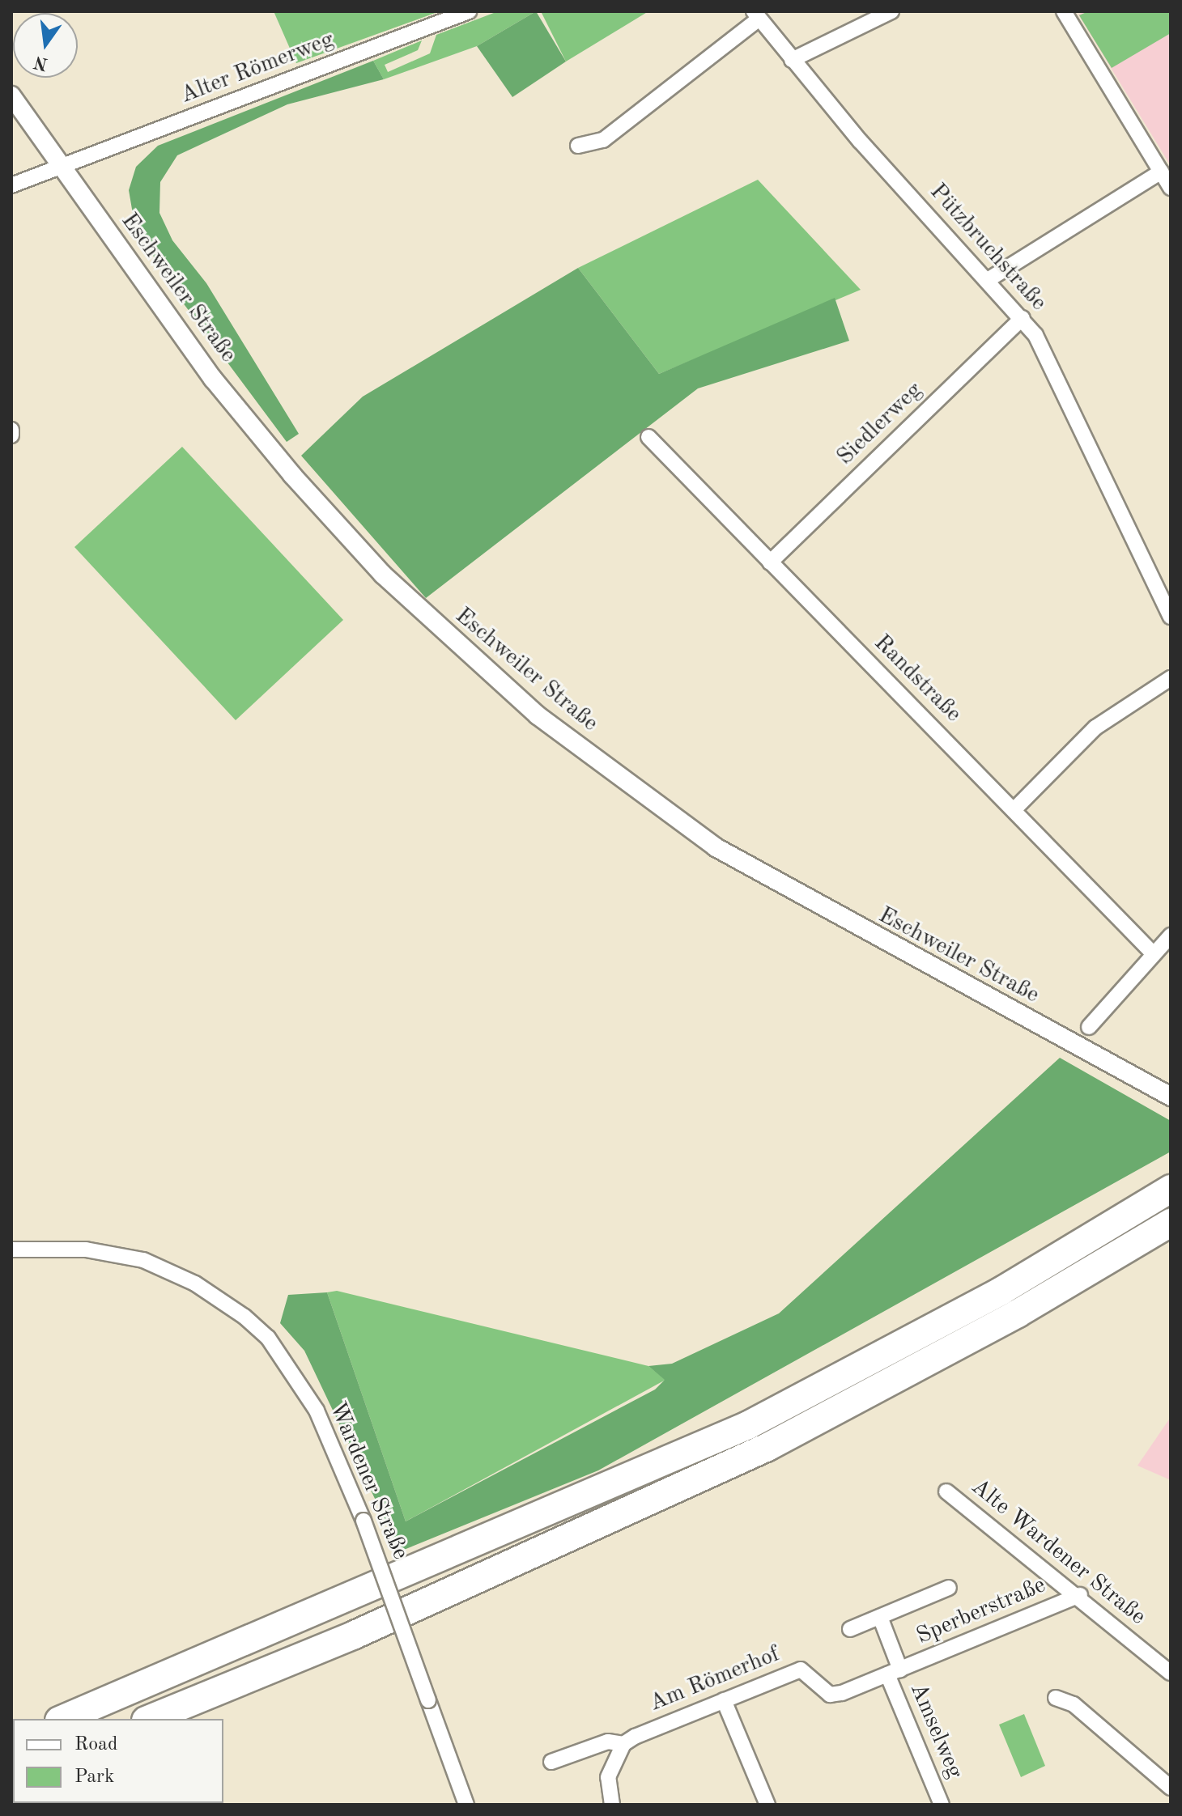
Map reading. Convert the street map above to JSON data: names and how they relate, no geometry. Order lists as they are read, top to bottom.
{
  "streets": {
    "street": [
      "Alter Römerweg",
      "Pützbruchstraße",
      "Eschweiler Straße",
      "Siedlerweg",
      "Randstraße",
      "Wardener Straße",
      "Alte Wardener Straße",
      "Sperberstraße",
      "Am Römerhof",
      "Amselweg"
    ]
  },
  "crossings": [
    ["Alter Römerweg", "Eschweiler Straße"],
    ["Pützbruchstraße", "Siedlerweg"],
    ["Siedlerweg", "Randstraße"],
    ["Alte Wardener Straße", "Sperberstraße"],
    ["Sperberstraße", "Am Römerhof"],
    ["Sperberstraße", "Amselweg"]
  ],
  "legend": ["Road", "Park"],
  "north": "bottom"
}
